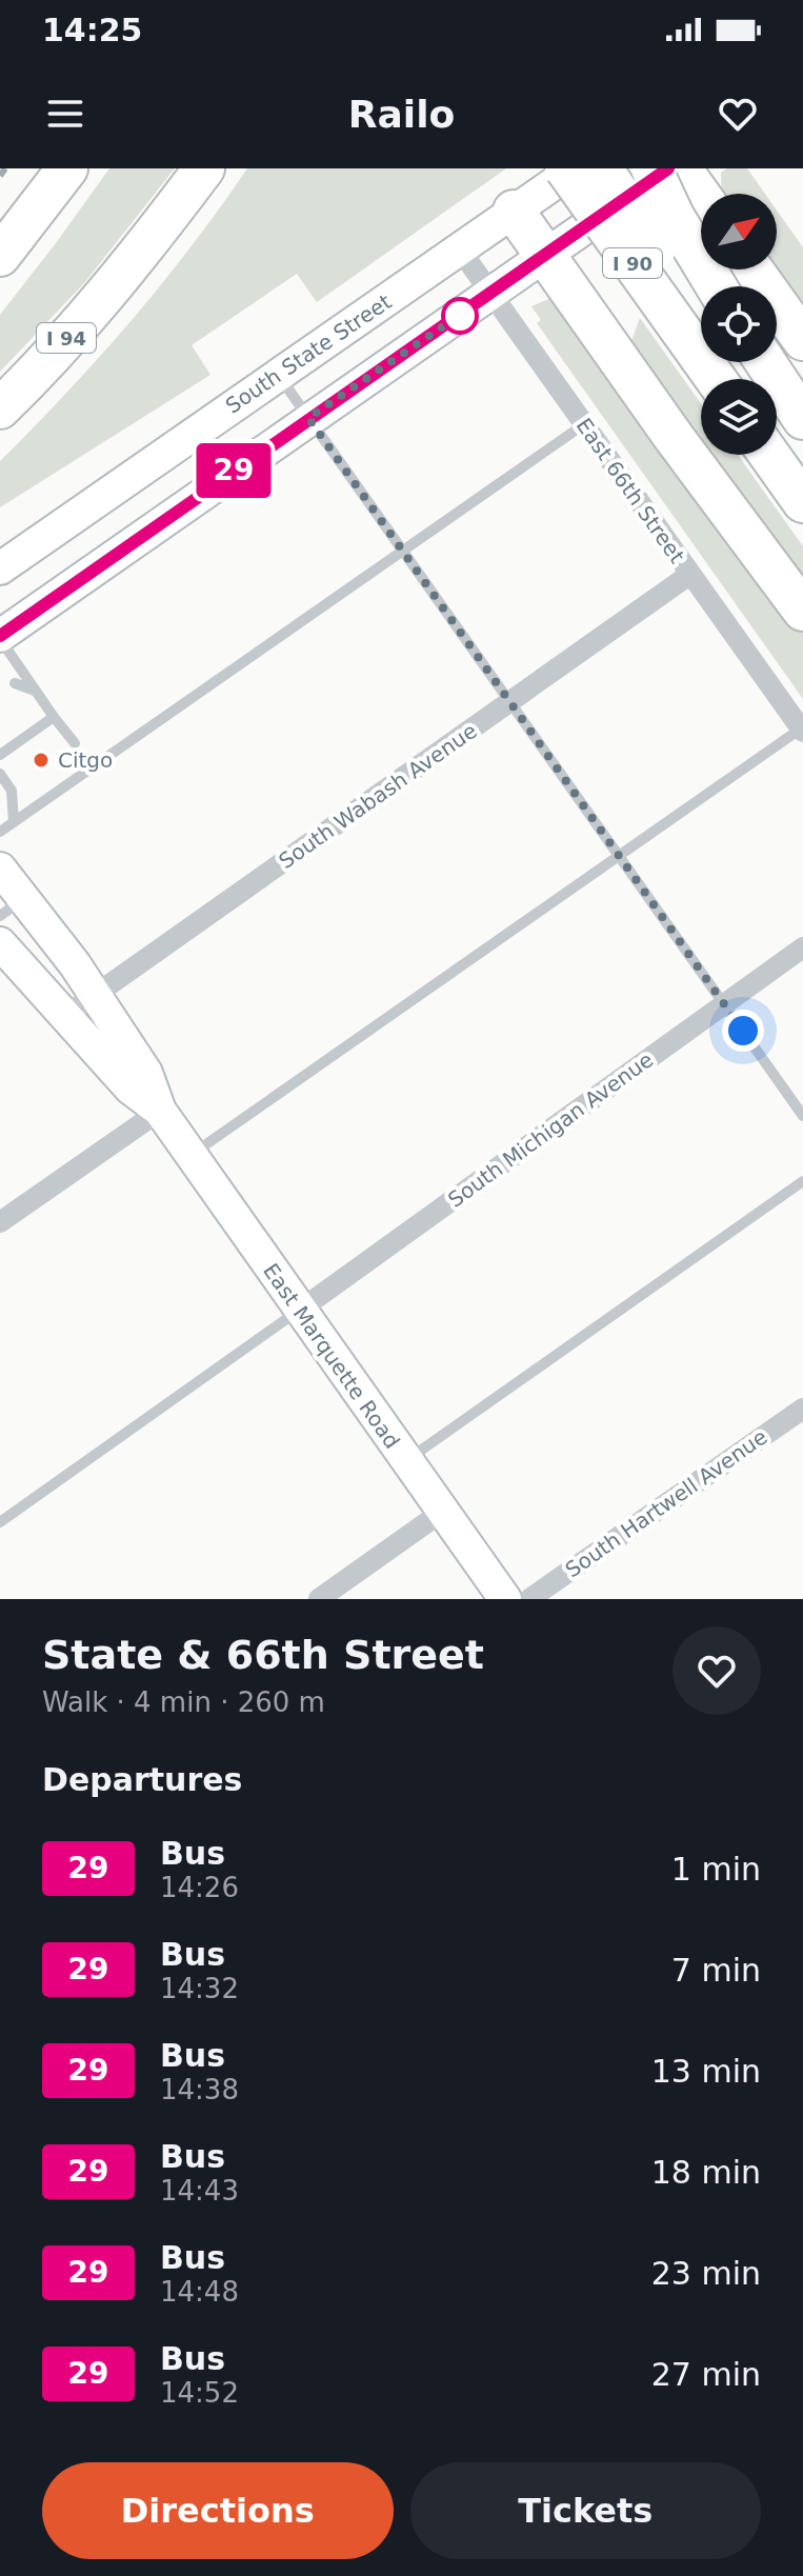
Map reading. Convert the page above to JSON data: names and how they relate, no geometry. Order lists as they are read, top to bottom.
{
  "streets": {
    "highway": ["I 90", "I 94"],
    "main road": ["South State Street", "East Marquette Road"],
    "street": [
      "East 66th Street",
      "South Wabash Avenue",
      "South Michigan Avenue",
      "South Hartwell Avenue"
    ]
  },
  "crossings": [
    ["South State Street", "East 66th Street"],
    ["East 66th Street", "South Wabash Avenue"],
    ["South Wabash Avenue", "East Marquette Road"],
    ["South Michigan Avenue", "East Marquette Road"]
  ],
  "places": ["Citgo"],
  "lines": ["bus line 29"],
  "north": "top right",
  "page": {
    "status": "14:25",
    "header": "Railo",
    "on_map": "29",
    "heading": [
      ["State & 66th Street", "Walk · 4 min · 260 m"],
      "Departures"
    ],
    "list": [
      {
        "mark": "29",
        "name": "Bus",
        "note": "14:26",
        "value": "1 min"
      },
      {
        "mark": "29",
        "name": "Bus",
        "note": "14:32",
        "value": "7 min"
      },
      {
        "mark": "29",
        "name": "Bus",
        "note": "14:38",
        "value": "13 min"
      },
      {
        "mark": "29",
        "name": "Bus",
        "note": "14:43",
        "value": "18 min"
      },
      {
        "mark": "29",
        "name": "Bus",
        "note": "14:48",
        "value": "23 min"
      },
      {
        "mark": "29",
        "name": "Bus",
        "note": "14:52",
        "value": "27 min"
      }
    ],
    "buttons": ["Directions", "Tickets"]
  }
}
